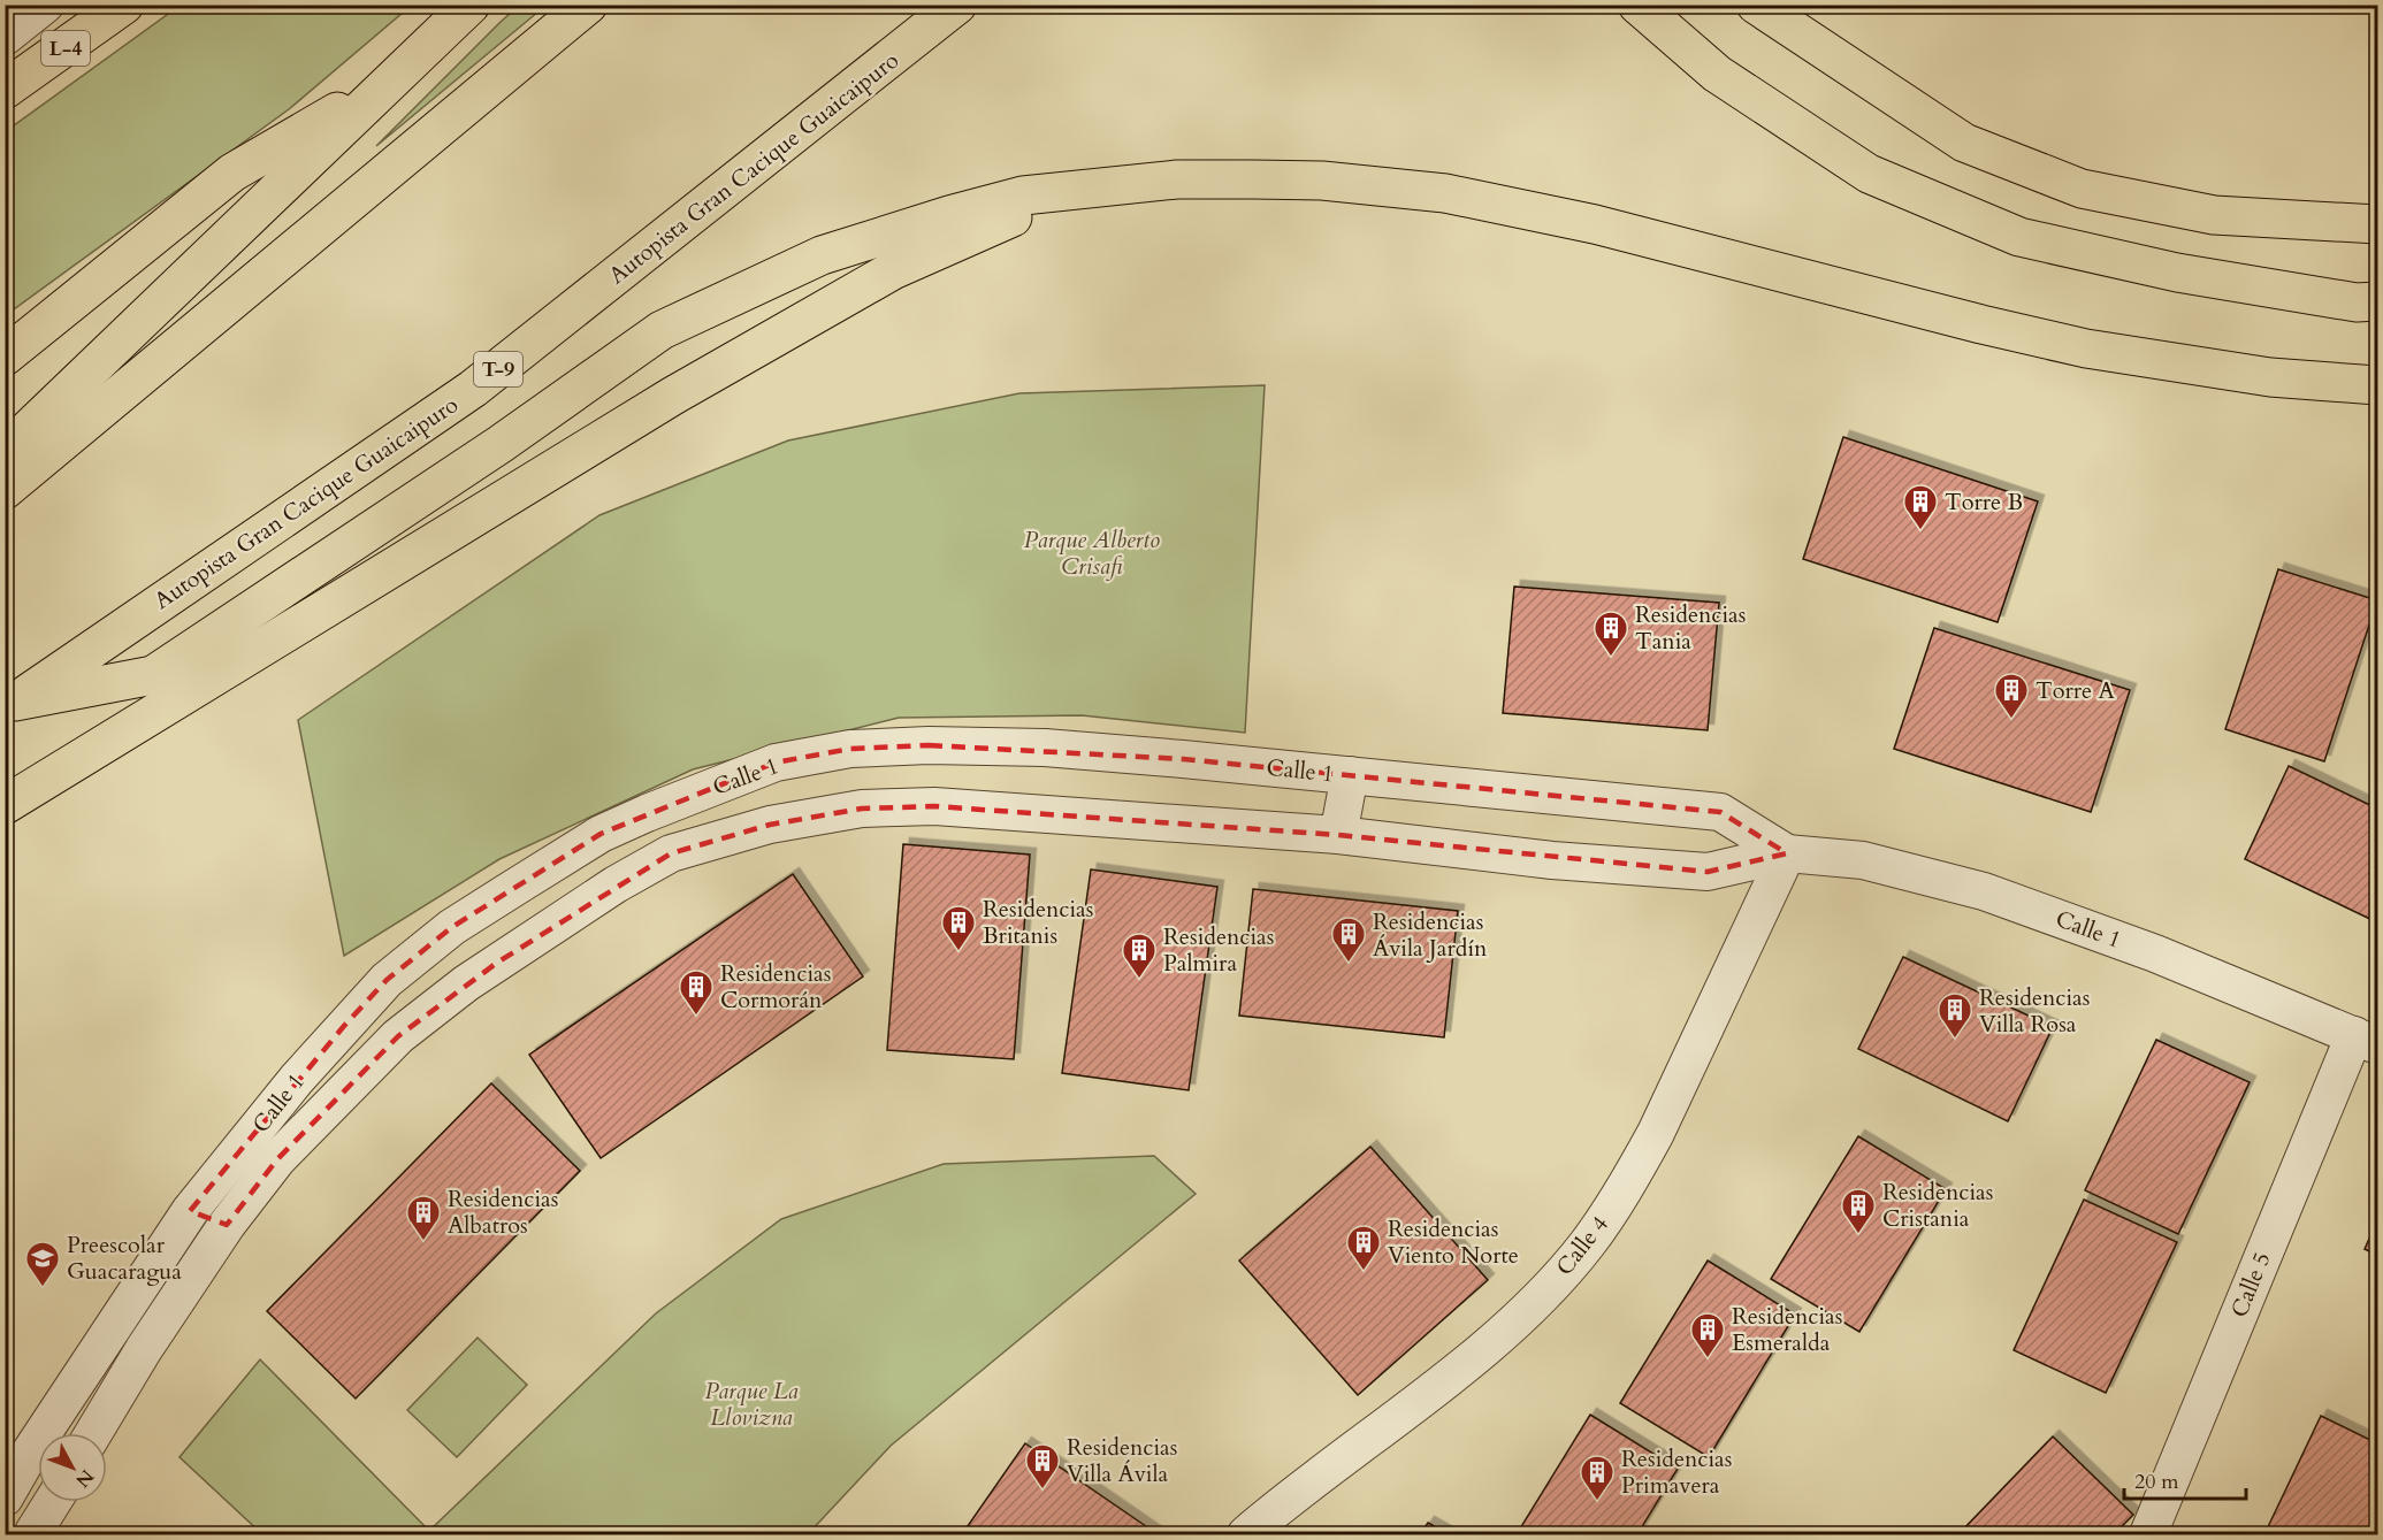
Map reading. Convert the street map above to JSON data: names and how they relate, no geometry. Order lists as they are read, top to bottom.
{
  "streets": {
    "main road": ["L-4", "Autopista Gran Cacique Guaicaipuro", "T-9"],
    "street": ["Calle 1", "Calle 4", "Calle 5"]
  },
  "crossings": [
    ["Calle 1", "Calle 4"],
    ["Calle 1", "Calle 5"]
  ],
  "parks": ["Parque Alberto Crisafi", "Parque La Llovizna"],
  "places": {
    "building": [
      "Torre B",
      "Residencias Tania",
      "Torre A",
      "Residencias Britanis",
      "Residencias Ávila Jardín",
      "Residencias Palmira",
      "Residencias Cormorán",
      "Residencias Villa Rosa",
      "Residencias Cristania",
      "Residencias Albatros",
      "Residencias Viento Norte",
      "Residencias Esmeralda",
      "Residencias Villa Ávila",
      "Residencias Primavera"
    ],
    "school or university": ["Preescolar Guacaragua"]
  },
  "scale_bar": "20 m",
  "north": "bottom right"
}
